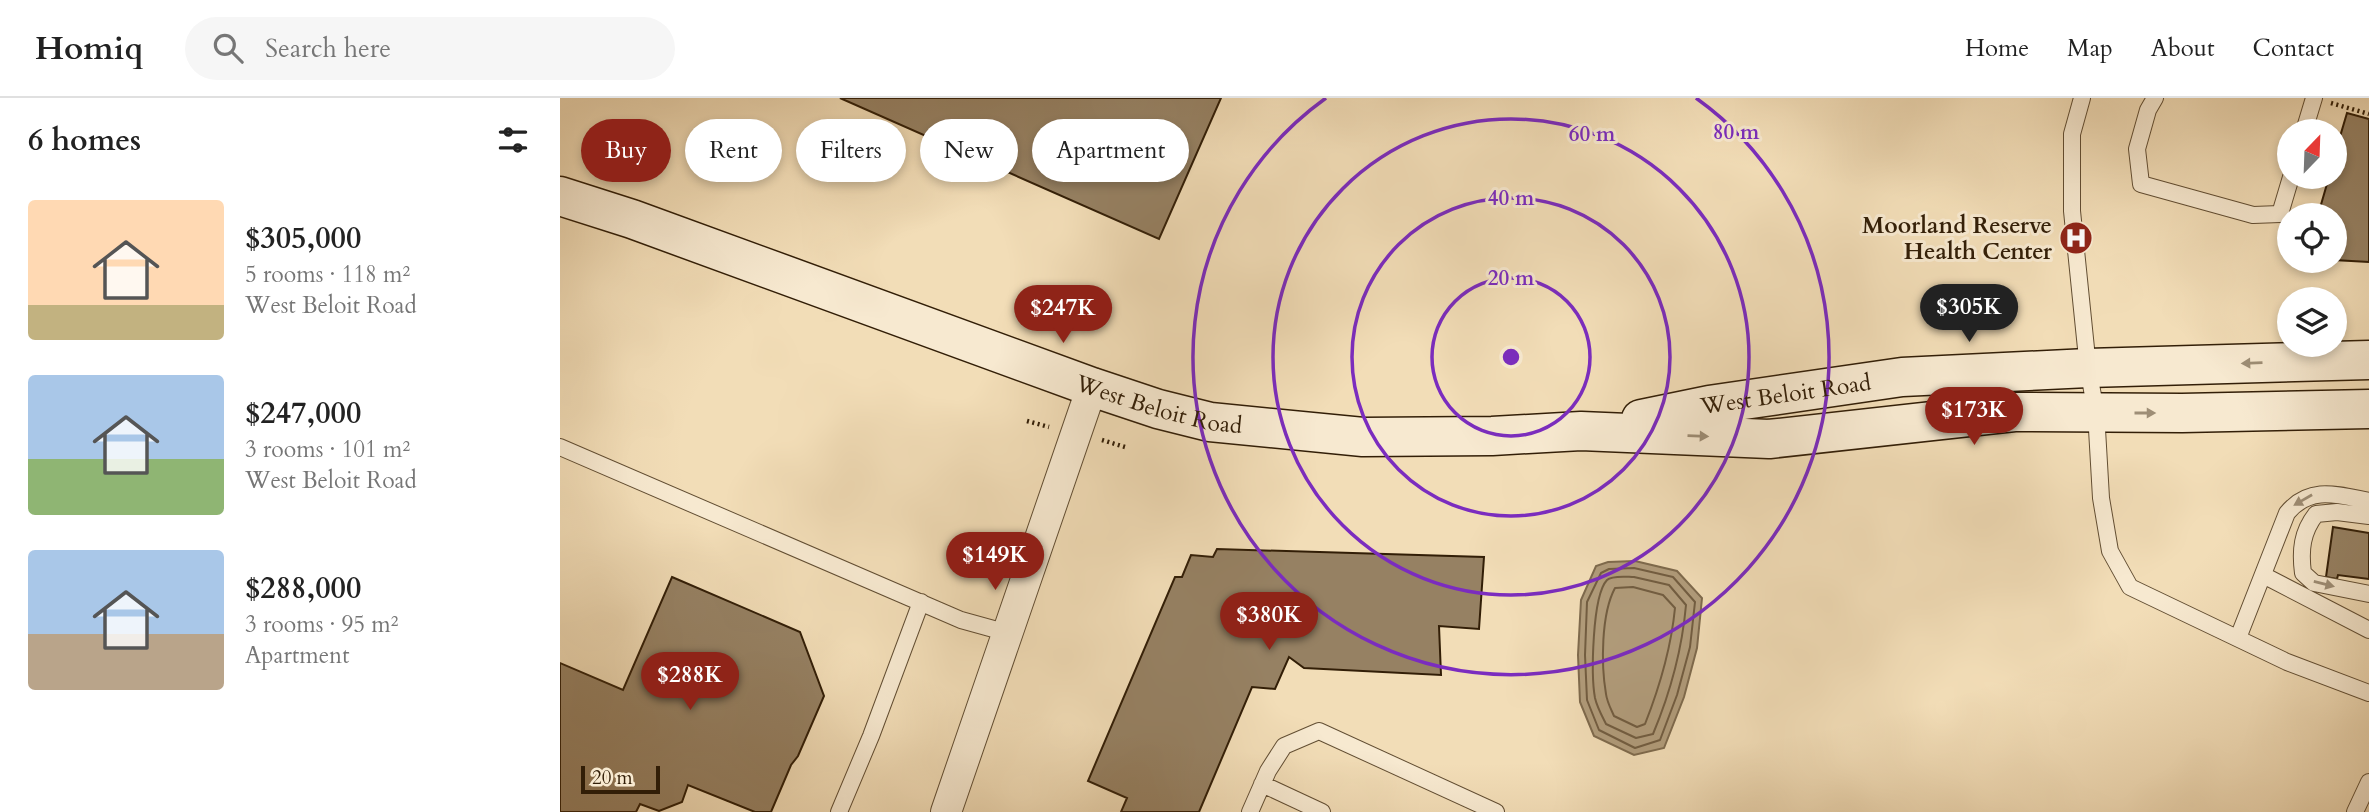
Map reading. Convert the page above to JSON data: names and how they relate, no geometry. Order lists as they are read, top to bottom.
{
  "streets": {
    "main road": ["West Beloit Road"]
  },
  "places": {
    "hospital": ["Moorland Reserve Health Center"]
  },
  "scale_bar": "20 m",
  "north": "top right",
  "page": {
    "header": "Homiq",
    "search": "Search here",
    "nav": [
      "Home",
      "Map",
      "About",
      "Contact"
    ],
    "heading": "6 homes",
    "chip": [
      "Buy",
      "Rent",
      "Filters",
      "New",
      "Apartment"
    ],
    "list": [
      {
        "name": "$305,000",
        "note": "5 rooms · 118 m² · West Beloit Road"
      },
      {
        "name": "$247,000",
        "note": "3 rooms · 101 m² · West Beloit Road"
      },
      {
        "name": "$288,000",
        "note": "3 rooms · 95 m² · Apartment"
      }
    ],
    "price": [
      "$305K",
      "$247K",
      "$173K",
      "$149K",
      "$380K",
      "$288K"
    ],
    "scale": "20 m"
  },
  "rings": [
    "80 m",
    "60 m",
    "40 m",
    "20 m"
  ]
}
